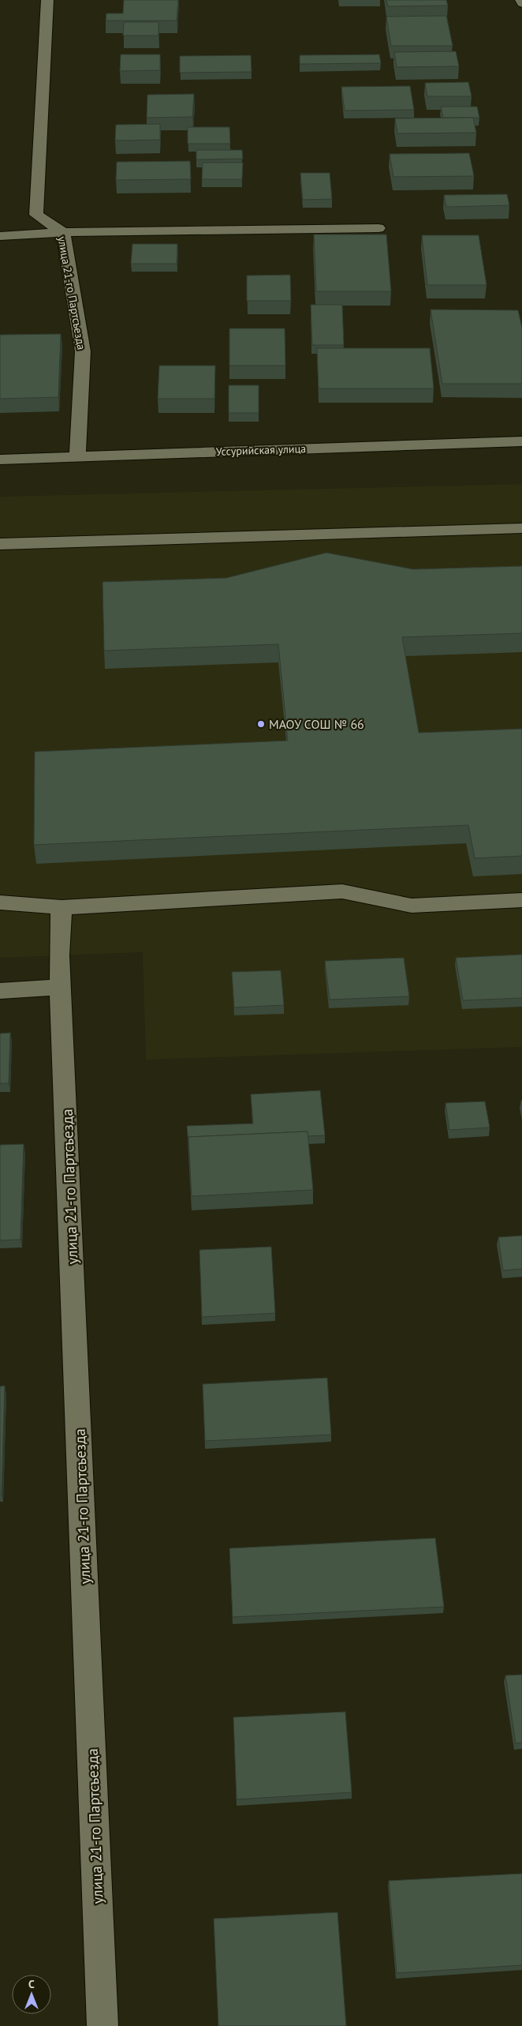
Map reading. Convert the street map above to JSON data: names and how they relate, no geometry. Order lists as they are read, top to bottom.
{
  "streets": {
    "street": ["улица 21-го Партсъезда", "Уссурийская улица"]
  },
  "crossings": [
    ["улица 21-го Партсъезда", "Уссурийская улица"]
  ],
  "places": ["МАОУ СОШ № 66"],
  "north": "top"
}
